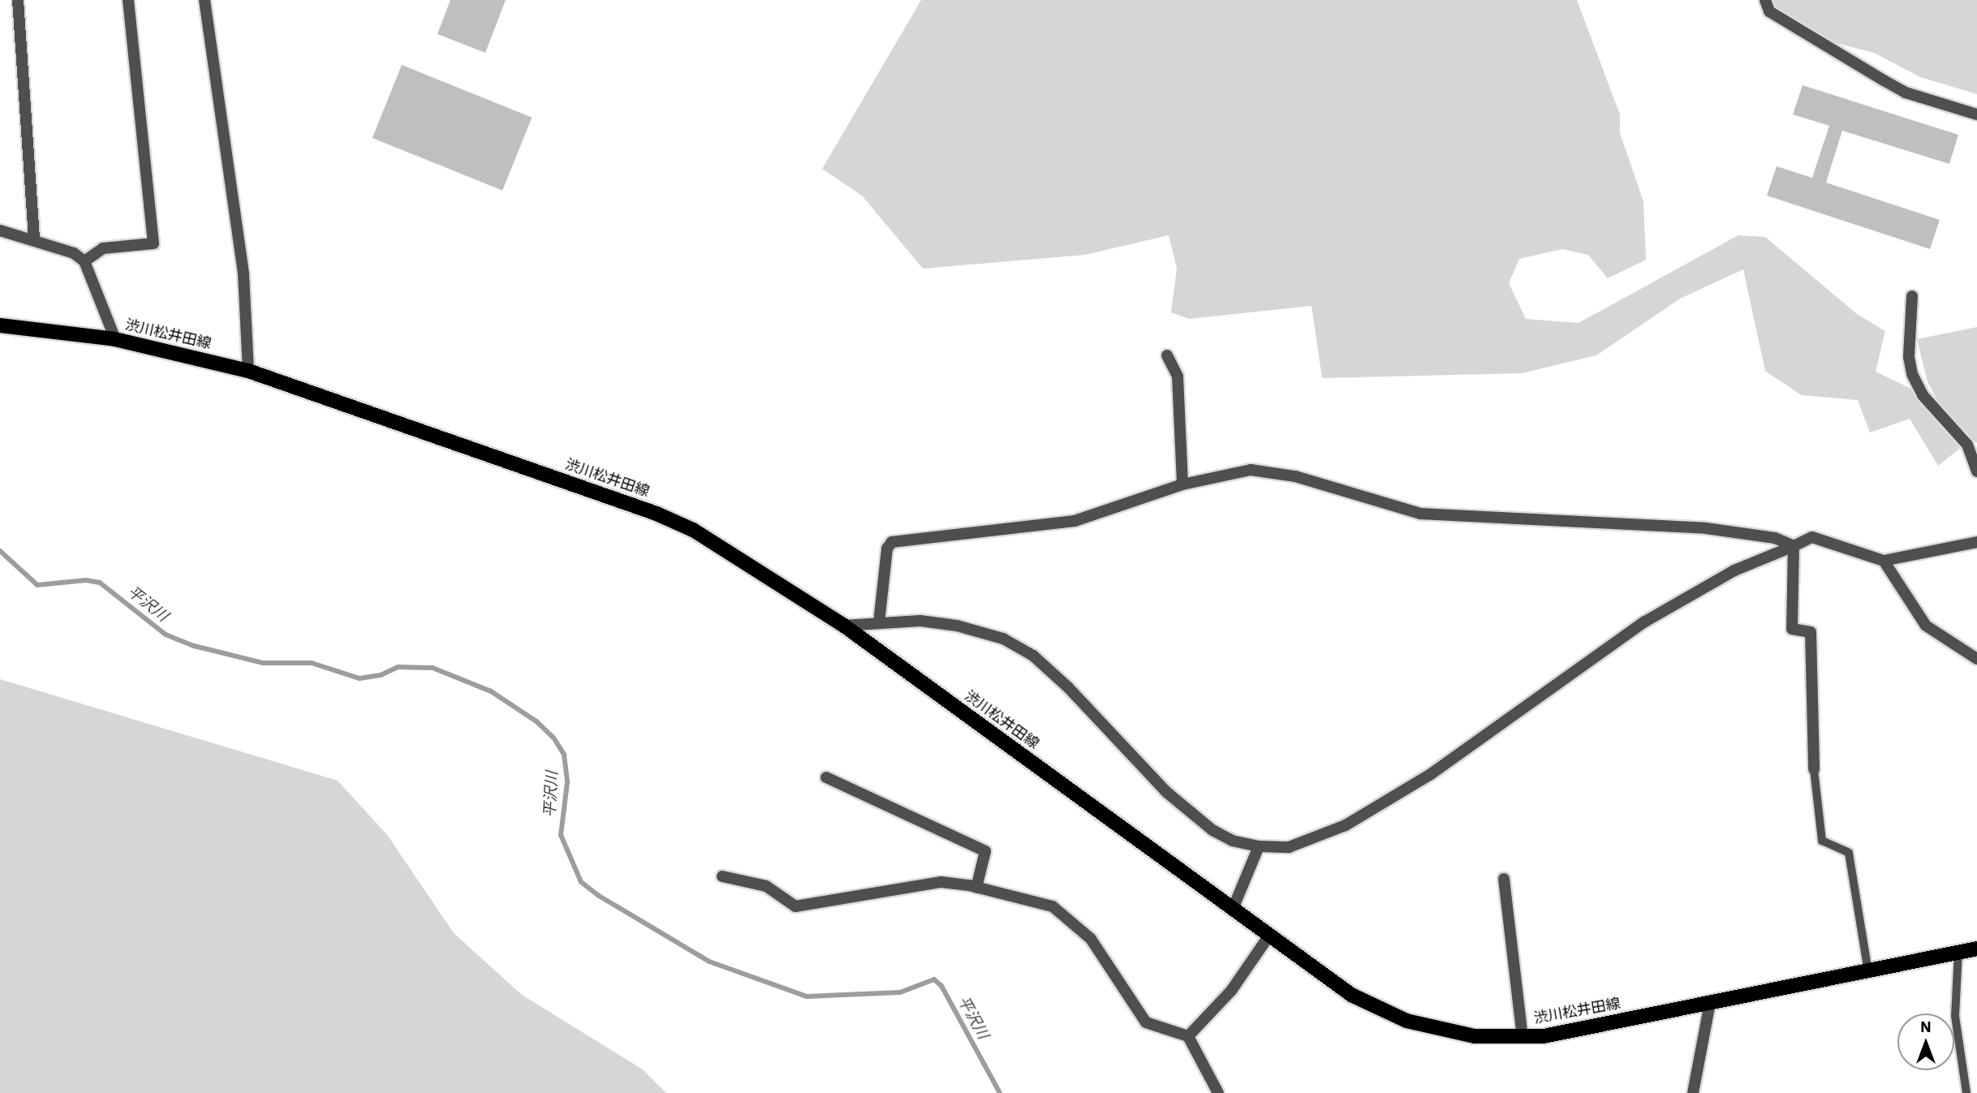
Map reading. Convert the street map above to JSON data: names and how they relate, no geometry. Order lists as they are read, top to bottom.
{
  "streets": {
    "main road": ["渋川松井田線"]
  },
  "water": ["平沢川"],
  "north": "top"
}
